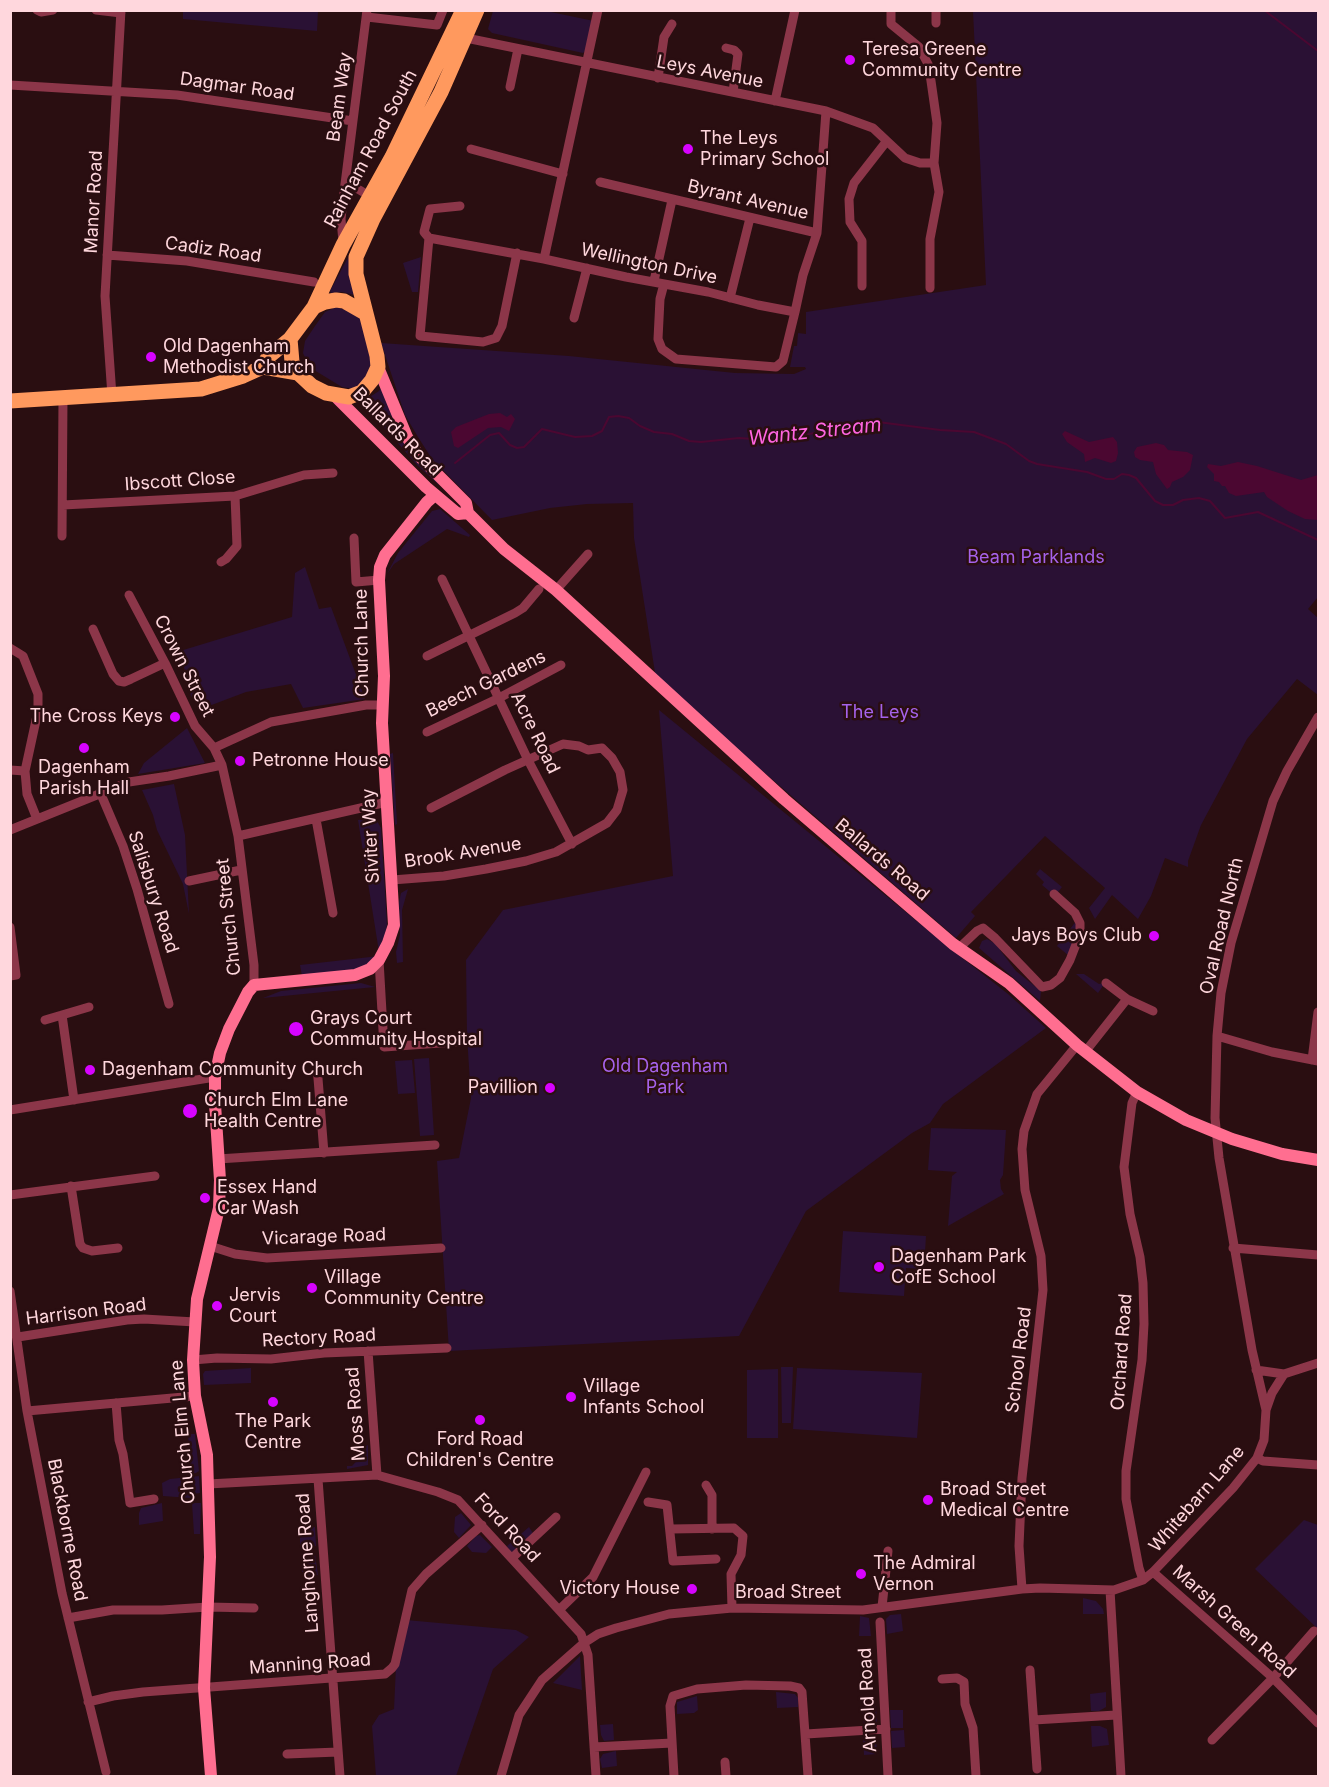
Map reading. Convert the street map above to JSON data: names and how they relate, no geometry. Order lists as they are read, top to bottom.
{
  "streets": {
    "main road": [
      "Rainham Road South",
      "Ballards Road",
      "Church Lane",
      "Siviter Way",
      "Church Street",
      "Church Elm Lane"
    ],
    "street": [
      "Leys Avenue",
      "Dagmar Road",
      "Beam Way",
      "Byrant Avenue",
      "Manor Road",
      "Cadiz Road",
      "Wellington Drive",
      "Ibscott Close",
      "Crown Street",
      "Beech Gardens",
      "Acre Road",
      "Brook Avenue",
      "Salisbury Road",
      "Oval Road North",
      "Vicarage Road",
      "Harrison Road",
      "Rectory Road",
      "Orchard Road",
      "School Road",
      "Moss Road",
      "Whitebarn Lane",
      "Ford Road",
      "Blackborne Road",
      "Langhorne Road",
      "Broad Street",
      "Marsh Green Road",
      "Manning Road",
      "Arnold Road"
    ]
  },
  "crossings": [
    ["Leys Avenue", "Rainham Road South"],
    ["Dagmar Road", "Beam Way"],
    ["Dagmar Road", "Manor Road"],
    ["Beam Way", "Rainham Road South"],
    ["Rainham Road South", "Ballards Road"],
    ["Manor Road", "Cadiz Road"],
    ["Ballards Road", "Church Lane"],
    ["Ballards Road", "Oval Road North"],
    ["Ballards Road", "Orchard Road"],
    ["Ballards Road", "School Road"],
    ["Church Lane", "Crown Street"],
    ["Church Lane", "Siviter Way"],
    ["Church Lane", "Church Street"],
    ["Crown Street", "Church Street"],
    ["Beech Gardens", "Acre Road"],
    ["Acre Road", "Brook Avenue"],
    ["Siviter Way", "Brook Avenue"],
    ["Church Street", "Church Elm Lane"],
    ["Oval Road North", "Whitebarn Lane"],
    ["Vicarage Road", "Church Elm Lane"],
    ["Harrison Road", "Church Elm Lane"],
    ["Harrison Road", "Blackborne Road"],
    ["Rectory Road", "Moss Road"],
    ["Rectory Road", "Church Elm Lane"],
    ["Orchard Road", "Broad Street"],
    ["School Road", "Broad Street"],
    ["Moss Road", "Ford Road"],
    ["Church Elm Lane", "Ford Road"],
    ["Church Elm Lane", "Manning Road"],
    ["Whitebarn Lane", "Broad Street"],
    ["Whitebarn Lane", "Marsh Green Road"],
    ["Ford Road", "Langhorne Road"],
    ["Ford Road", "Broad Street"],
    ["Ford Road", "Manning Road"],
    ["Blackborne Road", "Manning Road"],
    ["Langhorne Road", "Manning Road"],
    ["Broad Street", "Marsh Green Road"]
  ],
  "water": ["Wantz Stream"],
  "parks": ["Beam Parklands", "The Leys", "Old Dagenham Park"],
  "places": [
    "Teresa Greene Community Centre",
    "The Leys Primary School",
    "Old Dagenham Methodist Church",
    "The Cross Keys",
    "Dagenham Parish Hall",
    "Petronne House",
    "Jays Boys Club",
    "Grays Court Community Hospital",
    "Dagenham Community Church",
    "Pavillion",
    "Church Elm Lane Health Centre",
    "Essex Hand Car Wash",
    "Dagenham Park CofE School",
    "Village Community Centre",
    "Jervis Court",
    "Village Infants School",
    "The Park Centre",
    "Ford Road Children's Centre",
    "Broad Street Medical Centre",
    "The Admiral Vernon",
    "Victory House"
  ]
}
